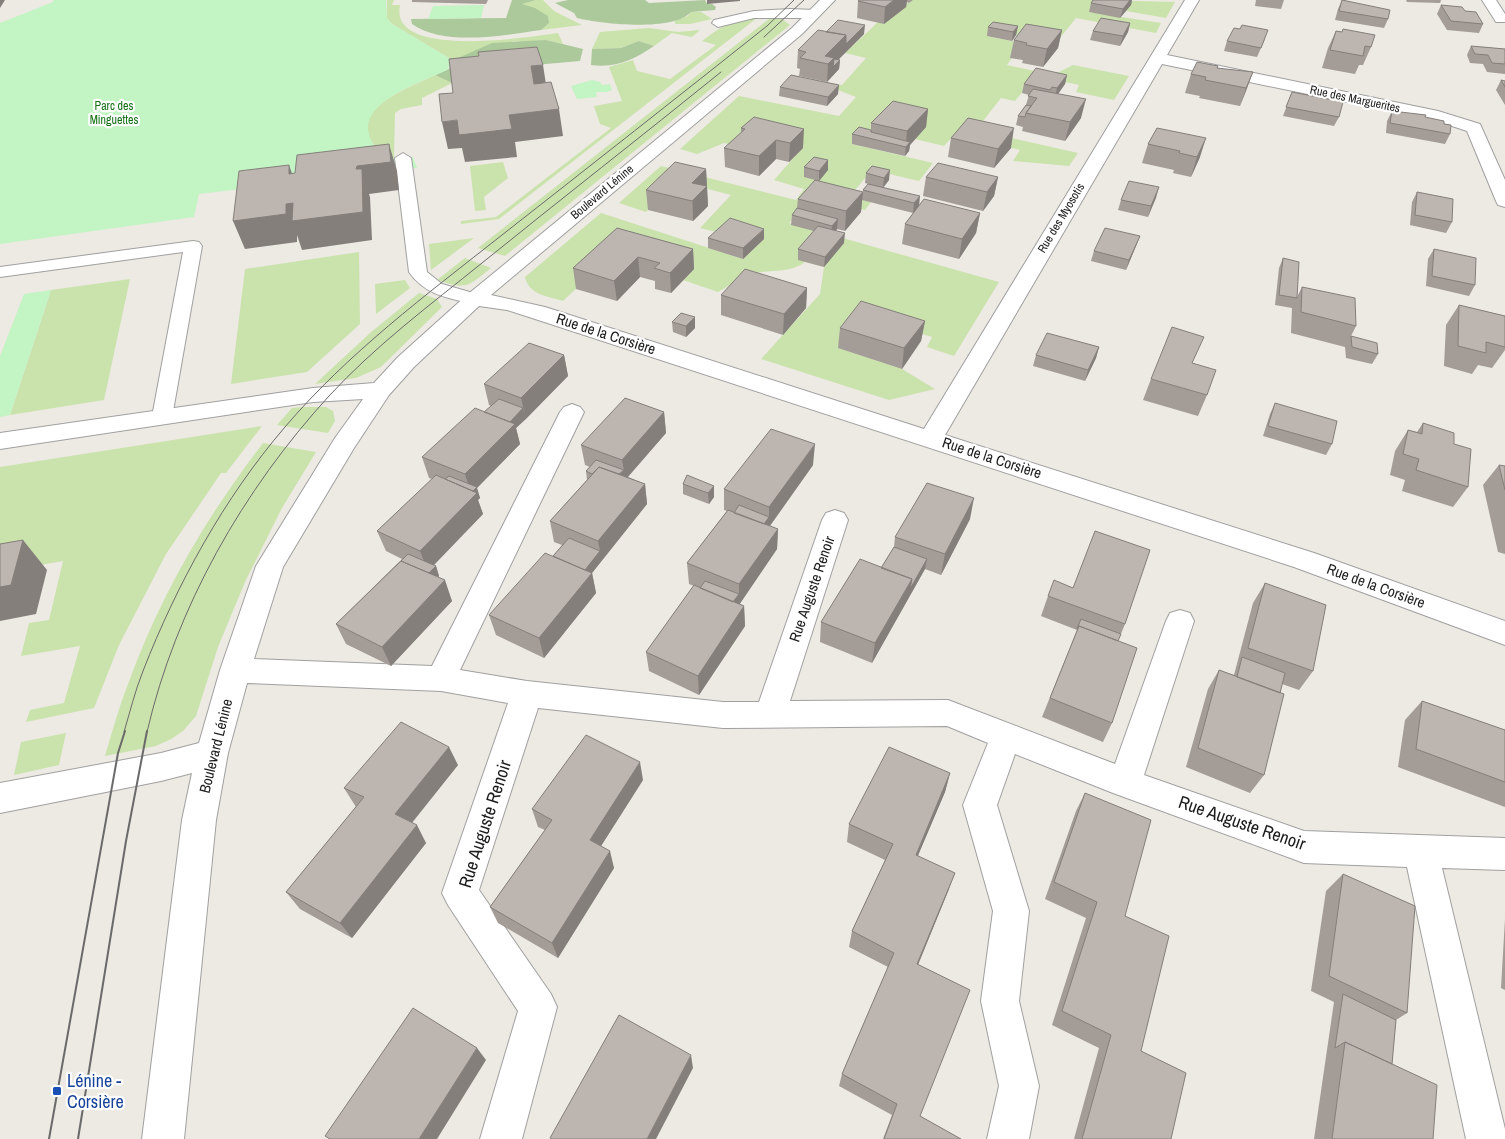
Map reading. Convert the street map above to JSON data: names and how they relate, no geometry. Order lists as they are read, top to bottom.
{
  "streets": {
    "street": [
      "Rue des Marguerites",
      "Boulevard Lénine",
      "Rue des Myosotis",
      "Rue de la Corsière",
      "Rue Auguste Renoir"
    ]
  },
  "crossings": [
    ["Rue des Marguerites", "Rue des Myosotis"],
    ["Boulevard Lénine", "Rue de la Corsière"],
    ["Boulevard Lénine", "Rue Auguste Renoir"],
    ["Rue des Myosotis", "Rue de la Corsière"]
  ],
  "parks": ["Parc des Minguettes"],
  "places": {
    "transit": ["Lénine - Corsière"]
  }
}
